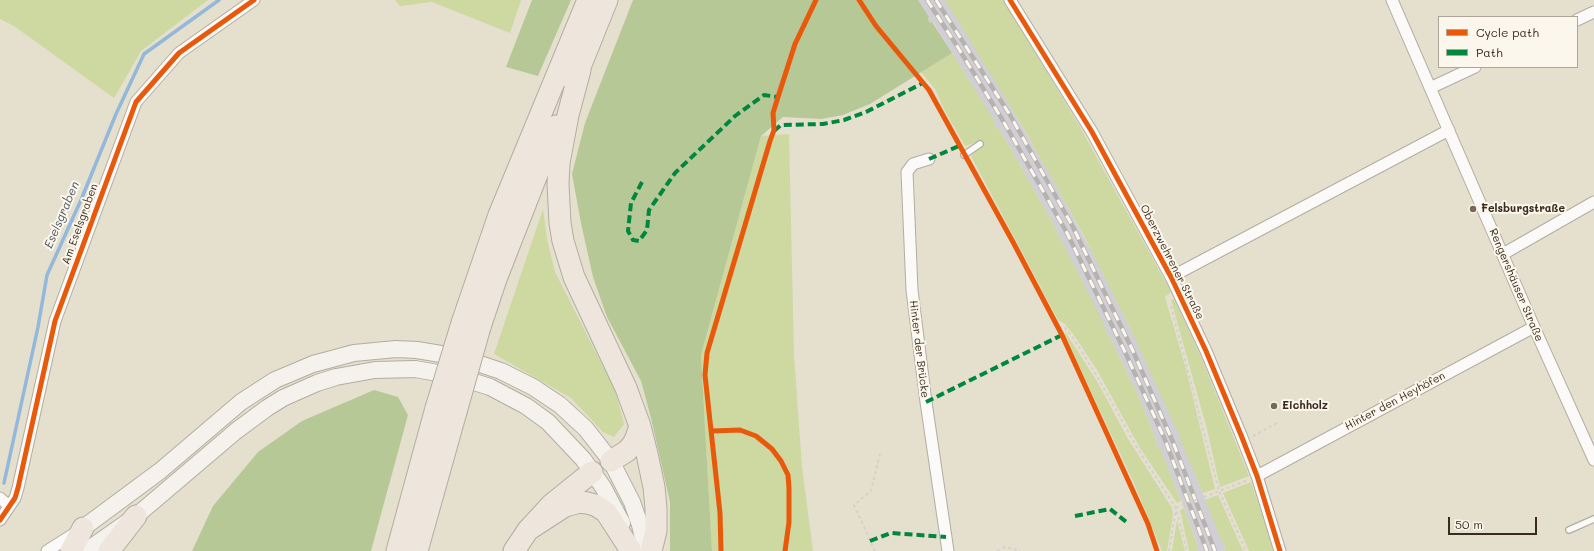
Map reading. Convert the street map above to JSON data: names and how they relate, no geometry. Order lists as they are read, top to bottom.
{
  "streets": {
    "street": [
      "Am Eselsgraben",
      "Oberzwehrener Straße",
      "Rengershäuser Straße",
      "Hinter der Brücke",
      "Hinter den Heyhöfen"
    ]
  },
  "crossings": [
    ["Oberzwehrener Straße", "Hinter den Heyhöfen"],
    ["Rengershäuser Straße", "Hinter den Heyhöfen"]
  ],
  "water": ["Eselsgraben"],
  "places": ["Felsburgstraße", "Eichholz"],
  "legend": ["Cycle path", "Path"],
  "scale_bar": "50 m"
}
